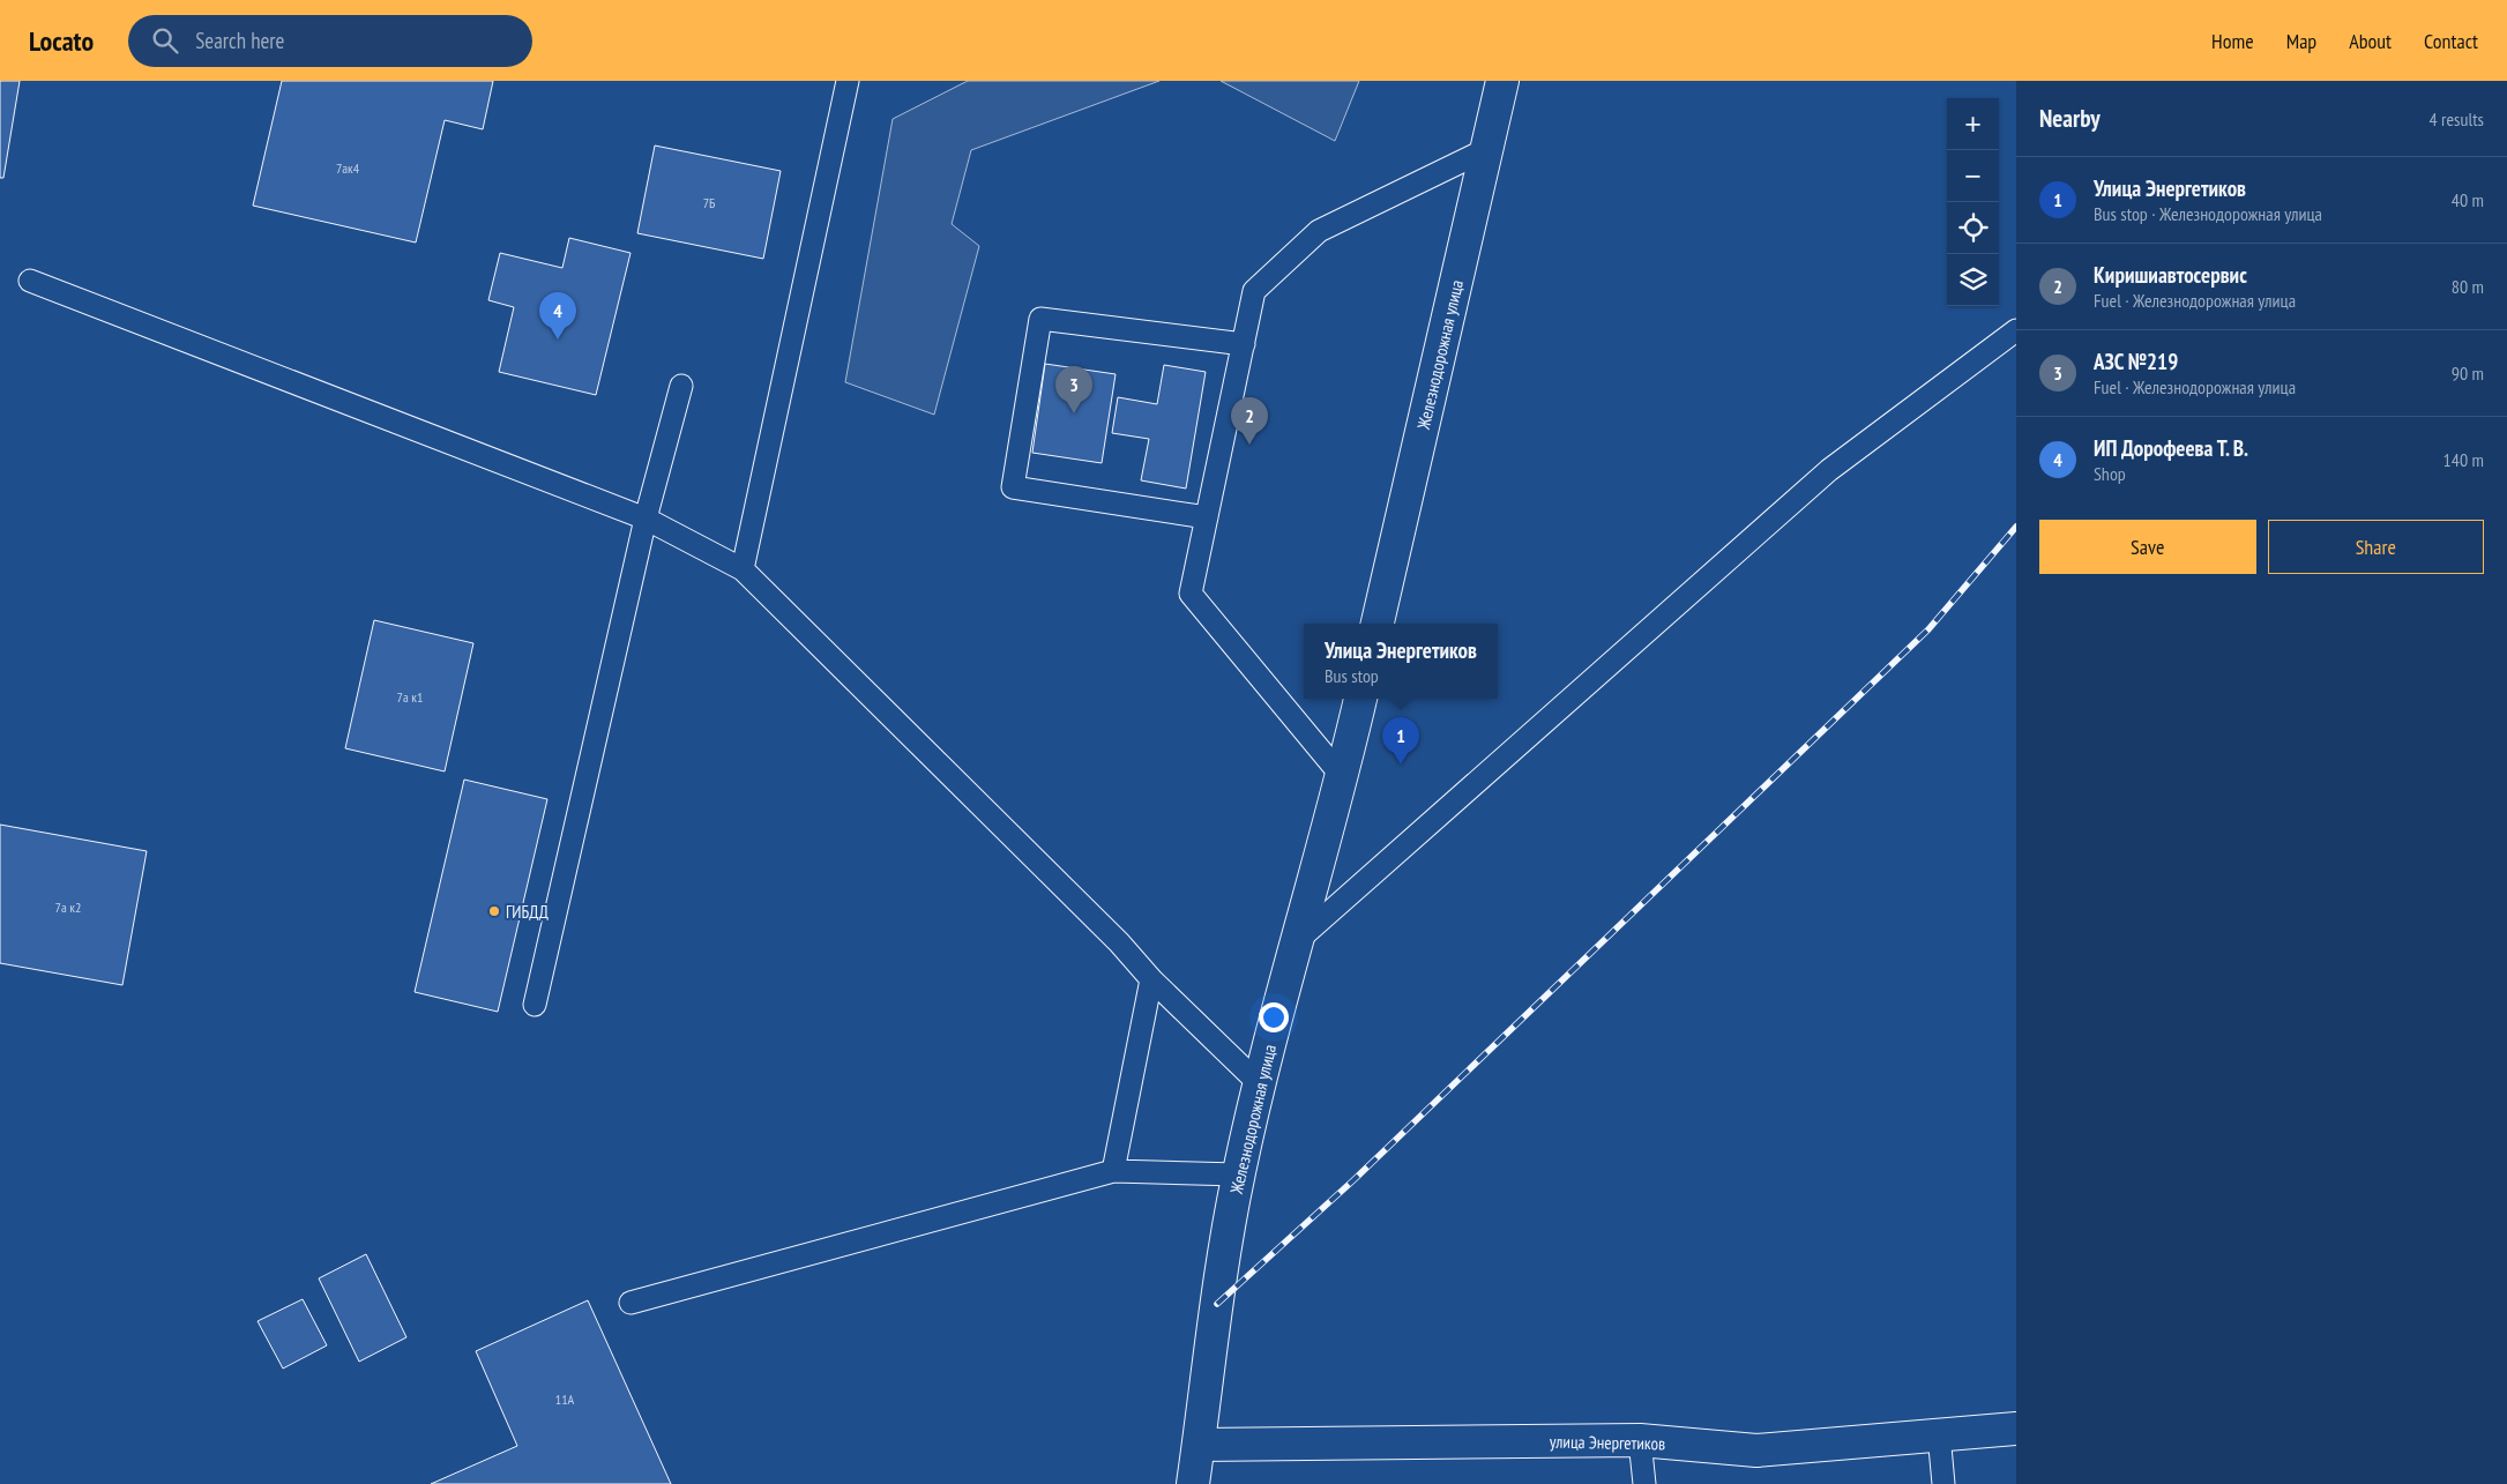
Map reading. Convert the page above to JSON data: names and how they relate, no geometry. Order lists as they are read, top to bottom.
{
  "streets": {
    "street": ["Железнодорожная улица", "улица Энергетиков"]
  },
  "crossings": [
    ["Железнодорожная улица", "улица Энергетиков"]
  ],
  "places": ["ГИБДД"],
  "house_numbers": [
    "7ак4",
    "7Б",
    "7а к1",
    "7а к2",
    "11А"
  ],
  "page": {
    "header": "Locato",
    "search": "Search here",
    "nav": [
      "Home",
      "Map",
      "About",
      "Contact"
    ],
    "heading": ["Nearby", "4 results"],
    "map_buttons": ["+", "−"],
    "list": [
      {
        "mark": "1",
        "name": "Улица Энергетиков",
        "note": "Bus stop · Железнодорожная улица",
        "value": "40 m"
      },
      {
        "mark": "2",
        "name": "Киришиавтосервис",
        "note": "Fuel · Железнодорожная улица",
        "value": "80 m"
      },
      {
        "mark": "3",
        "name": "АЗС №219",
        "note": "Fuel · Железнодорожная улица",
        "value": "90 m"
      },
      {
        "mark": "4",
        "name": "ИП Дорофеева Т. В.",
        "note": "Shop",
        "value": "140 m"
      }
    ],
    "pins": [
      "4",
      "3",
      "2",
      "1"
    ],
    "buttons": ["Save", "Share"],
    "popup": ["Улица Энергетиков", "Bus stop"]
  }
}
